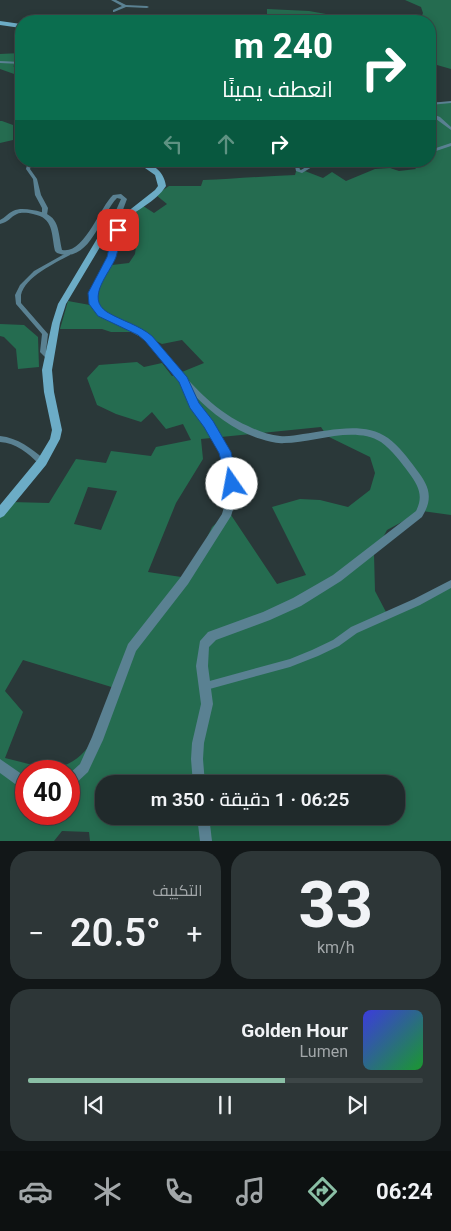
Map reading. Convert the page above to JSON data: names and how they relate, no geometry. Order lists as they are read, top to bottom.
{
  "page": {
    "turn": ["240 m", "انعطف يمينًا"],
    "limit": "40",
    "trip": "06:25 · 1 دقيقة · 350 m",
    "tile": [
      ["33", "km/h"],
      "التكييف"
    ],
    "heat": ["−", "20.5°", "+"],
    "song": ["Golden Hour", "Lumen"],
    "tabs": "06:24"
  }
}
